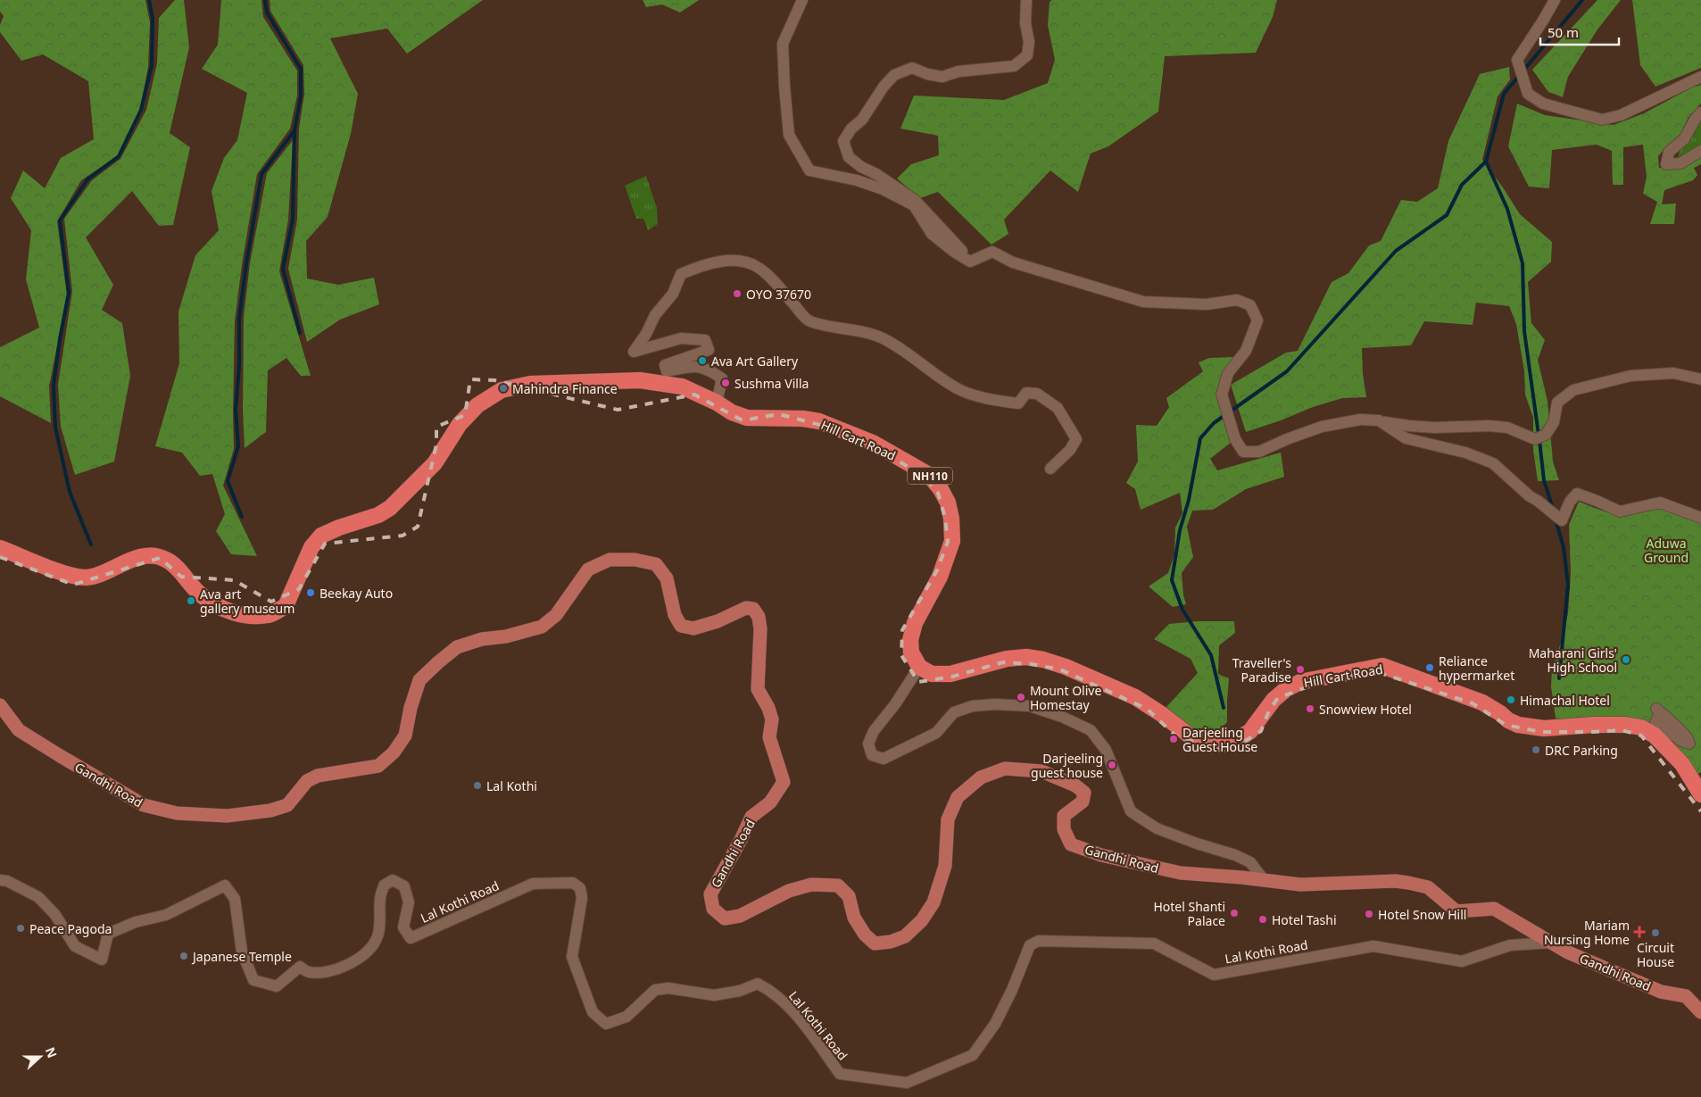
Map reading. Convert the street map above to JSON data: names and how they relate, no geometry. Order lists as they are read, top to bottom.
{
  "streets": {
    "highway": ["Hill Cart Road", "NH110"],
    "main road": ["Gandhi Road"],
    "street": ["Lal Kothi Road"]
  },
  "crossings": [
    ["Gandhi Road", "Lal Kothi Road"]
  ],
  "parks": ["Aduwa Ground"],
  "places": {
    "other": [
      "OYO 37670",
      "Ava Art Gallery",
      "Sushma Villa",
      "Mahindra Finance",
      "Beekay Auto",
      "Ava art gallery museum",
      "Maharani Girls' High School",
      "Reliance hypermarket",
      "Traveller's Paradise",
      "Mount Olive Homestay",
      "Himachal Hotel",
      "Snowview Hotel",
      "Darjeeling Guest House",
      "DRC Parking",
      "Darjeeling guest house",
      "Lal Kothi",
      "Hotel Shanti Palace",
      "Hotel Snow Hill",
      "Hotel Tashi",
      "Peace Pagoda",
      "Circuit House",
      "Japanese Temple"
    ],
    "health": ["Mariam Nursing Home"]
  },
  "scale_bar": "50 m",
  "north": "right"
}
